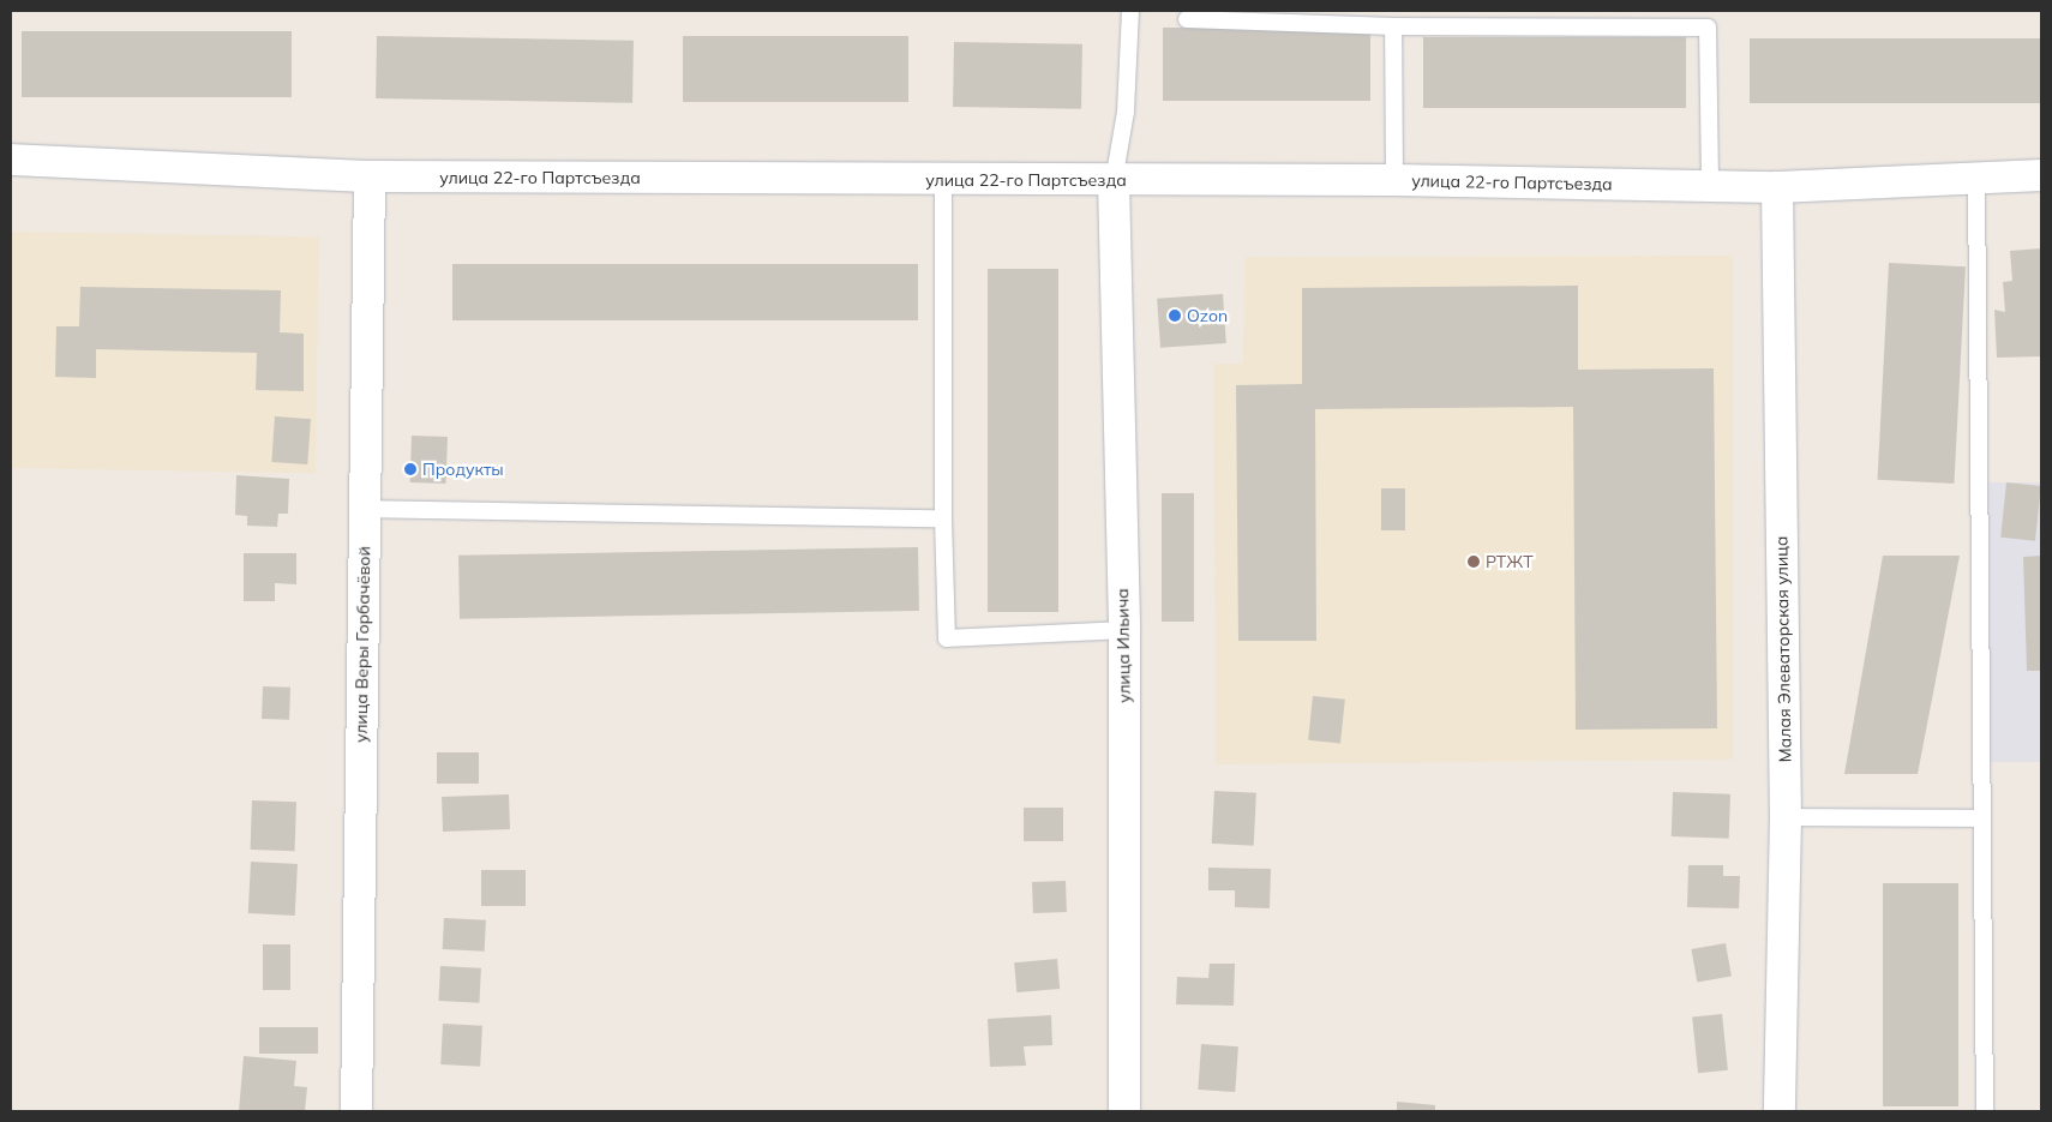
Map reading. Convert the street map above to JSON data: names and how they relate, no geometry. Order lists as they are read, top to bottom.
{
  "streets": {
    "street": [
      "улица 22-го Партсъезда",
      "улица Веры Горбачёвой",
      "улица Ильича",
      "Малая Элеваторская улица"
    ]
  },
  "crossings": [
    ["улица 22-го Партсъезда", "улица Веры Горбачёвой"],
    ["улица 22-го Партсъезда", "улица Ильича"],
    ["улица 22-го Партсъезда", "Малая Элеваторская улица"]
  ],
  "places": ["Ozon", "Продукты", "РТЖТ"]
}
